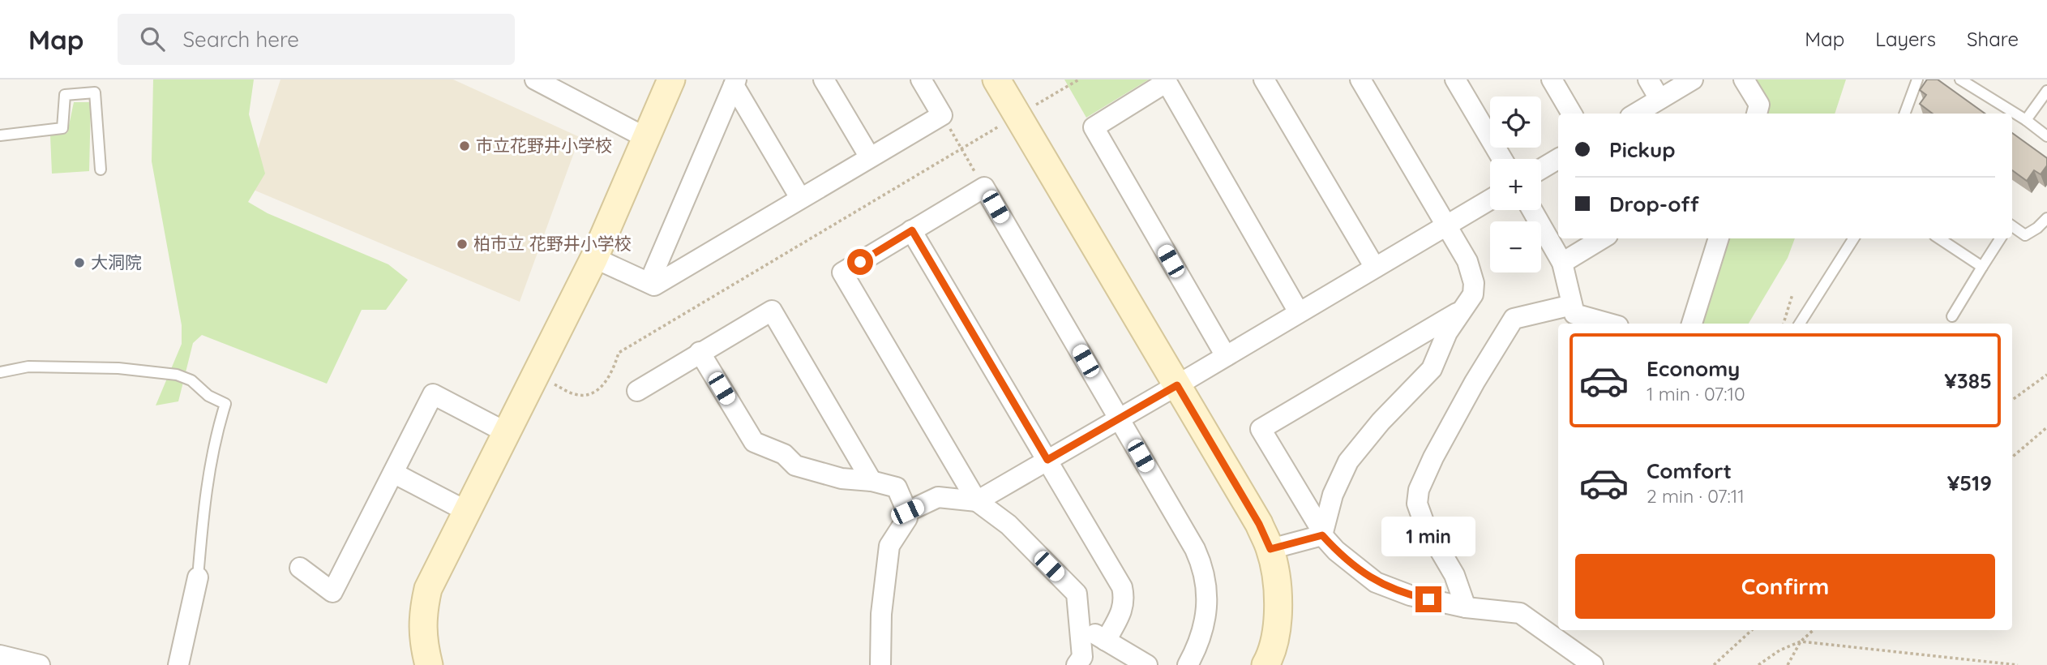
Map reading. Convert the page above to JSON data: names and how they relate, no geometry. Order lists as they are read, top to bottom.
{
  "places": ["市立花野井小学校", "柏市立 花野井小学校", "大洞院"],
  "page": {
    "header": "Map",
    "search": "Search here",
    "nav": ["Map", "Layers", "Share"],
    "map_buttons": ["+", "−"],
    "banner": ["Pickup", "Drop-off"],
    "list": [
      {
        "name": "Economy",
        "note": "1 min · 07:10",
        "value": "¥385"
      },
      {
        "name": "Comfort",
        "note": "2 min · 07:11",
        "value": "¥519"
      }
    ],
    "bubble": "1 min",
    "buttons": "Confirm"
  }
}
